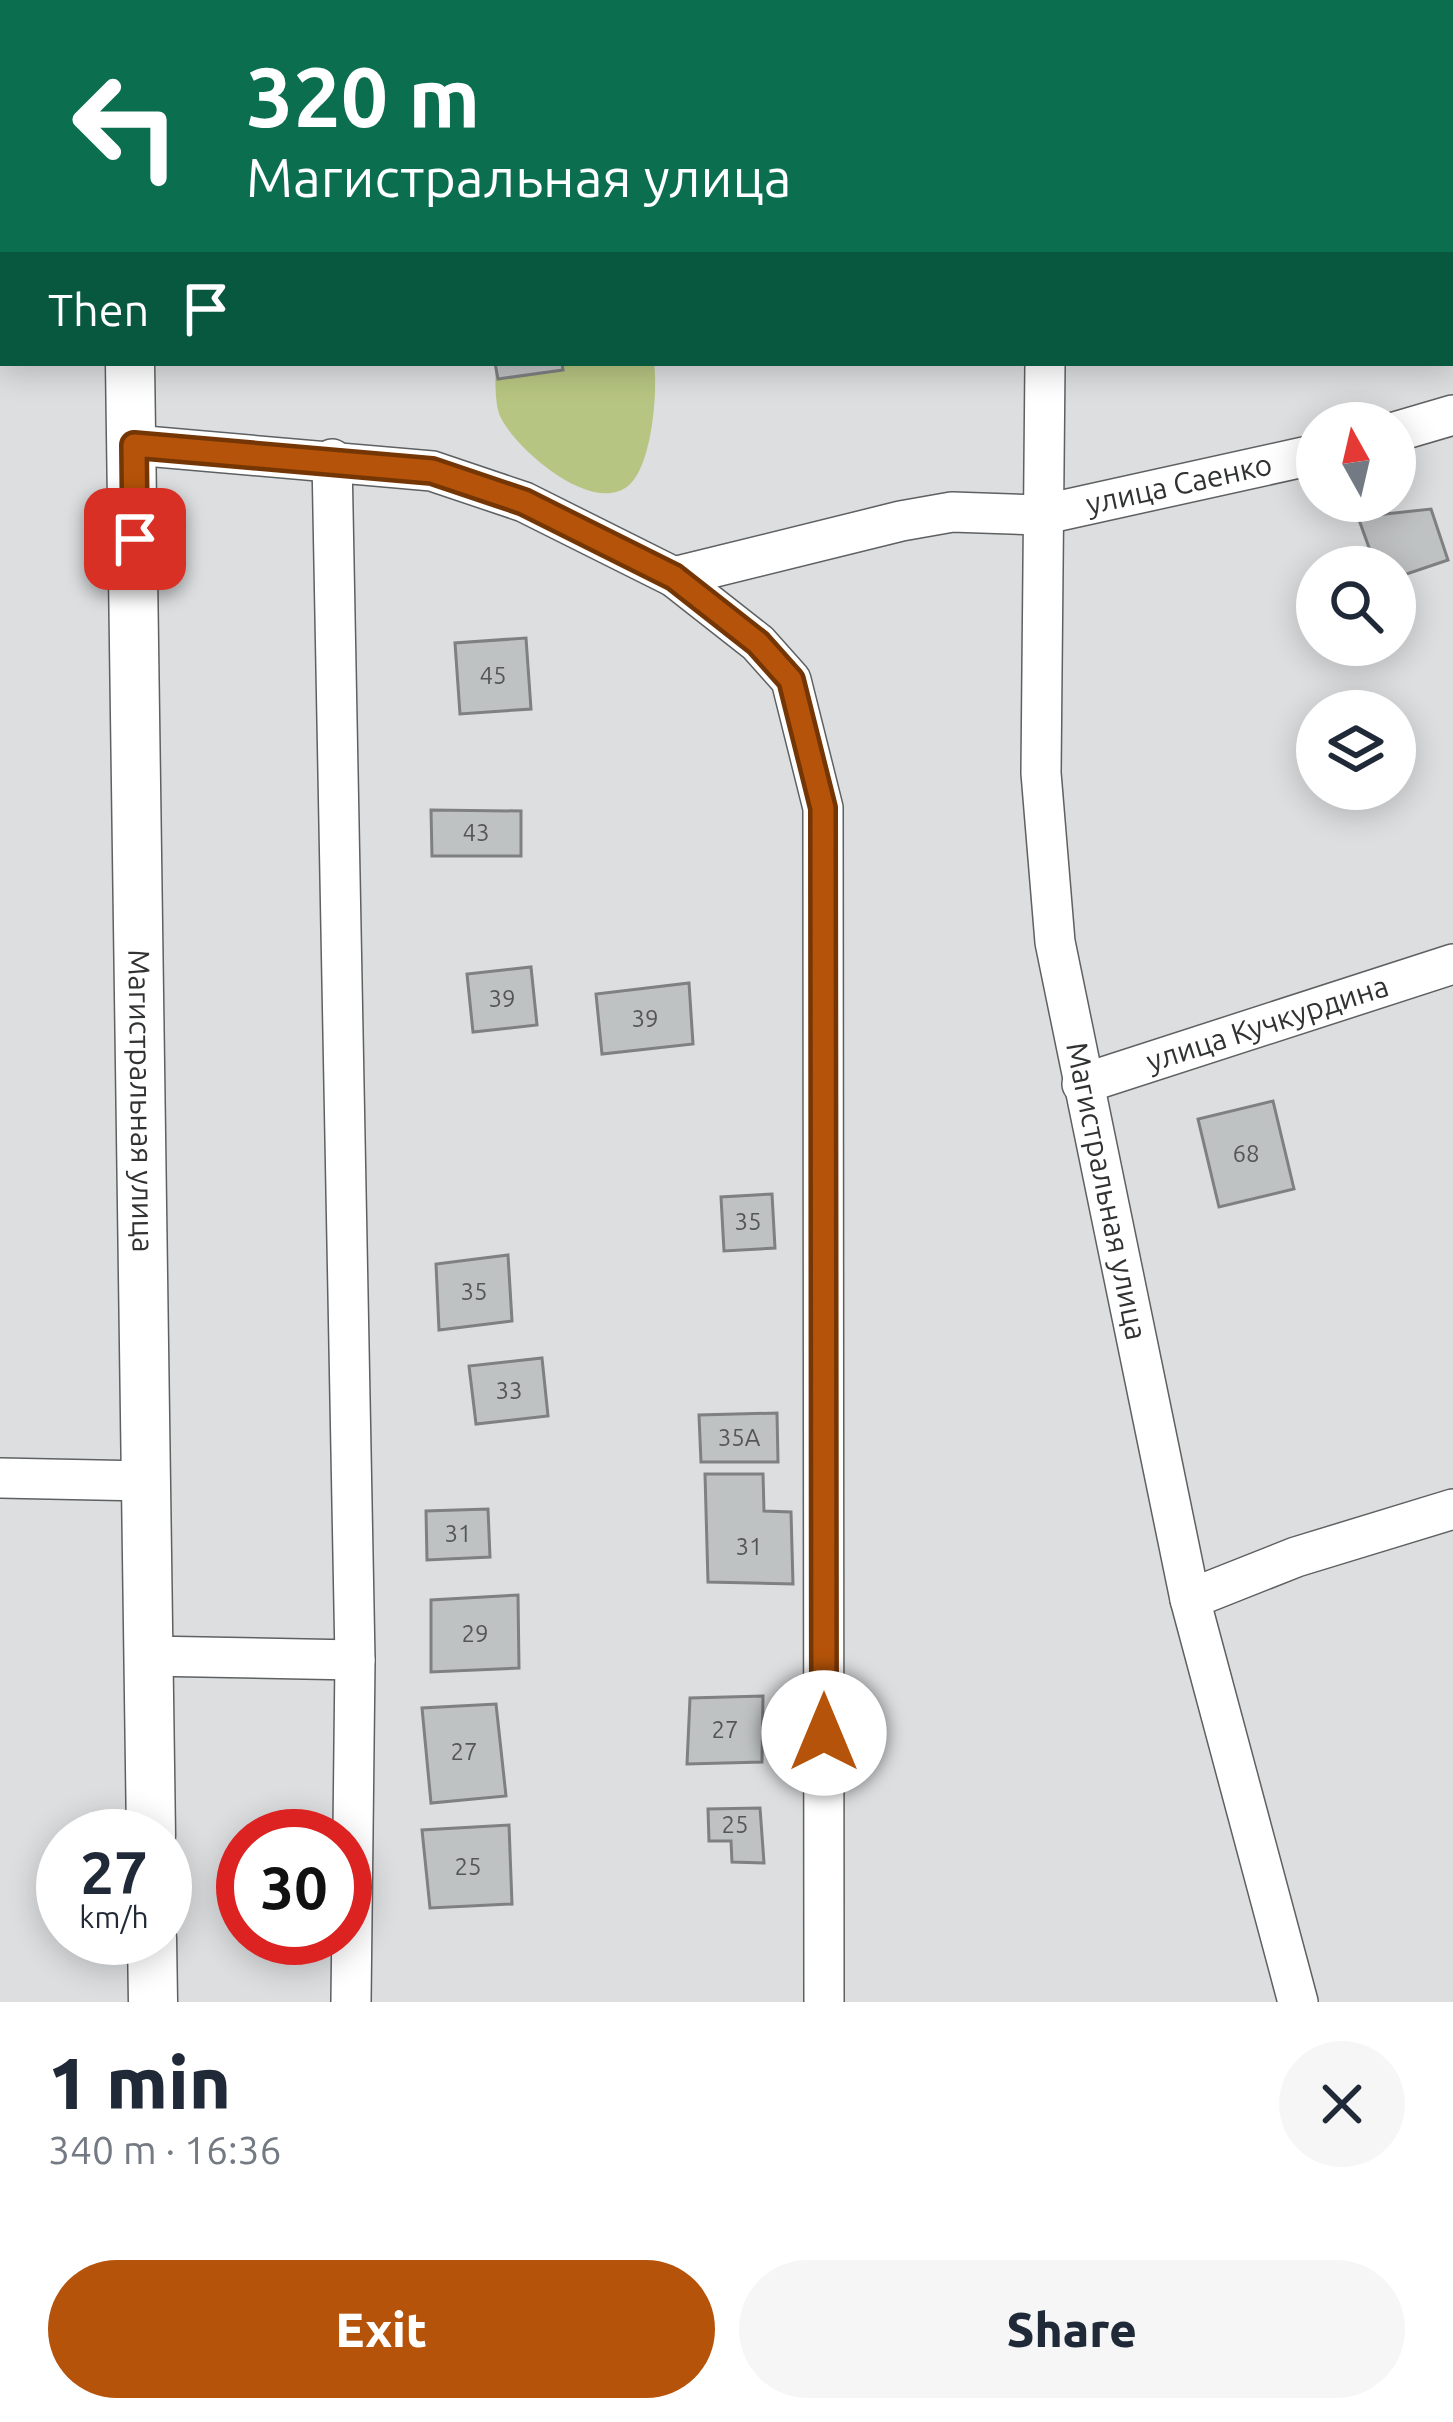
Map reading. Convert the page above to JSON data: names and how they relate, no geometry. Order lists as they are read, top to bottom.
{
  "streets": {
    "main road": ["Магистральная улица"],
    "street": ["улица Саенко", "улица Кучкурдина"]
  },
  "crossings": [
    ["улица Саенко", "Магистральная улица"],
    ["улица Кучкурдина", "Магистральная улица"]
  ],
  "house_numbers": [
    "45",
    "43",
    "39",
    "39",
    "68",
    "35",
    "35",
    "33",
    "35А",
    "31",
    "31",
    "29",
    "27",
    "27",
    "25",
    "25"
  ],
  "north": "top",
  "page": {
    "turn": ["320 m", "Магистральная улица"],
    "then": "Then",
    "speed": "27 km/h",
    "limit": "30",
    "heading": ["1 min", "340 m · 16:36"],
    "buttons": ["Exit", "Share"]
  }
}
